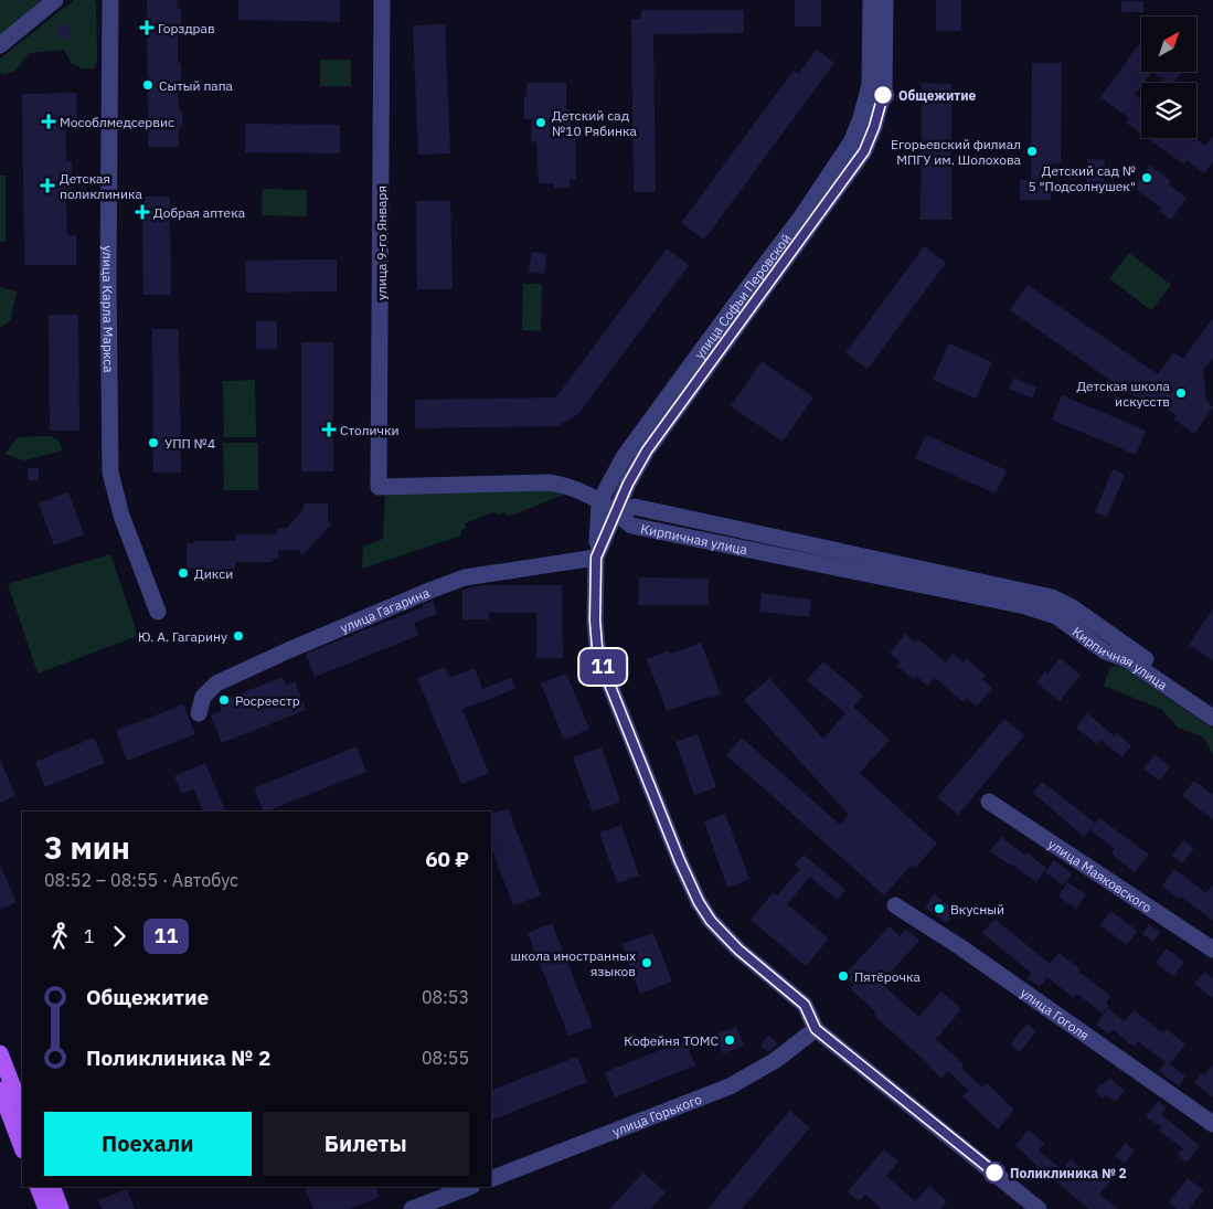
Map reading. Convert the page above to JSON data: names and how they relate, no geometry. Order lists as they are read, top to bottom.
{
  "streets": {
    "street": [
      "улица 9-го Января",
      "улица Софьи Перовской",
      "улица Карла Маркса",
      "Кирпичная улица",
      "улица Гагарина",
      "улица Маяковского",
      "улица Гоголя",
      "улица Горького"
    ]
  },
  "crossings": [
    ["улица 9-го Января", "улица Софьи Перовской"],
    ["улица Софьи Перовской", "Кирпичная улица"],
    ["улица Софьи Перовской", "улица Гагарина"],
    ["улица Софьи Перовской", "улица Горького"]
  ],
  "places": {
    "health": [
      "Горздрав",
      "Мособлмедсервис",
      "Детская поликлиника",
      "Добрая аптека",
      "Столички"
    ],
    "other": [
      "Сытый папа",
      "Общежитие",
      "Детский сад №10 Рябинка",
      "Егорьевский филиал МПГУ им. Шолохова",
      "Детский сад № 5 \"Подсолнушек\"",
      "Детская школа искусств",
      "УПП №4",
      "Дикси",
      "Ю. А. Гагарину",
      "Росреестр",
      "Вкусный",
      "школа иностранных языков",
      "Пятёрочка",
      "Кофейня ТОМС",
      "Поликлиника № 2"
    ]
  },
  "lines": ["bus line 11"],
  "north": "top right",
  "page": {
    "on_map": "11",
    "heading": ["3 мин", "08:52 – 08:55 · Автобус", "60 ₽"],
    "legs": ["1", "11"],
    "list": [
      {
        "name": "Общежитие",
        "value": "08:53"
      },
      {
        "name": "Поликлиника № 2",
        "value": "08:55"
      }
    ],
    "buttons": ["Поехали", "Билеты"]
  }
}
